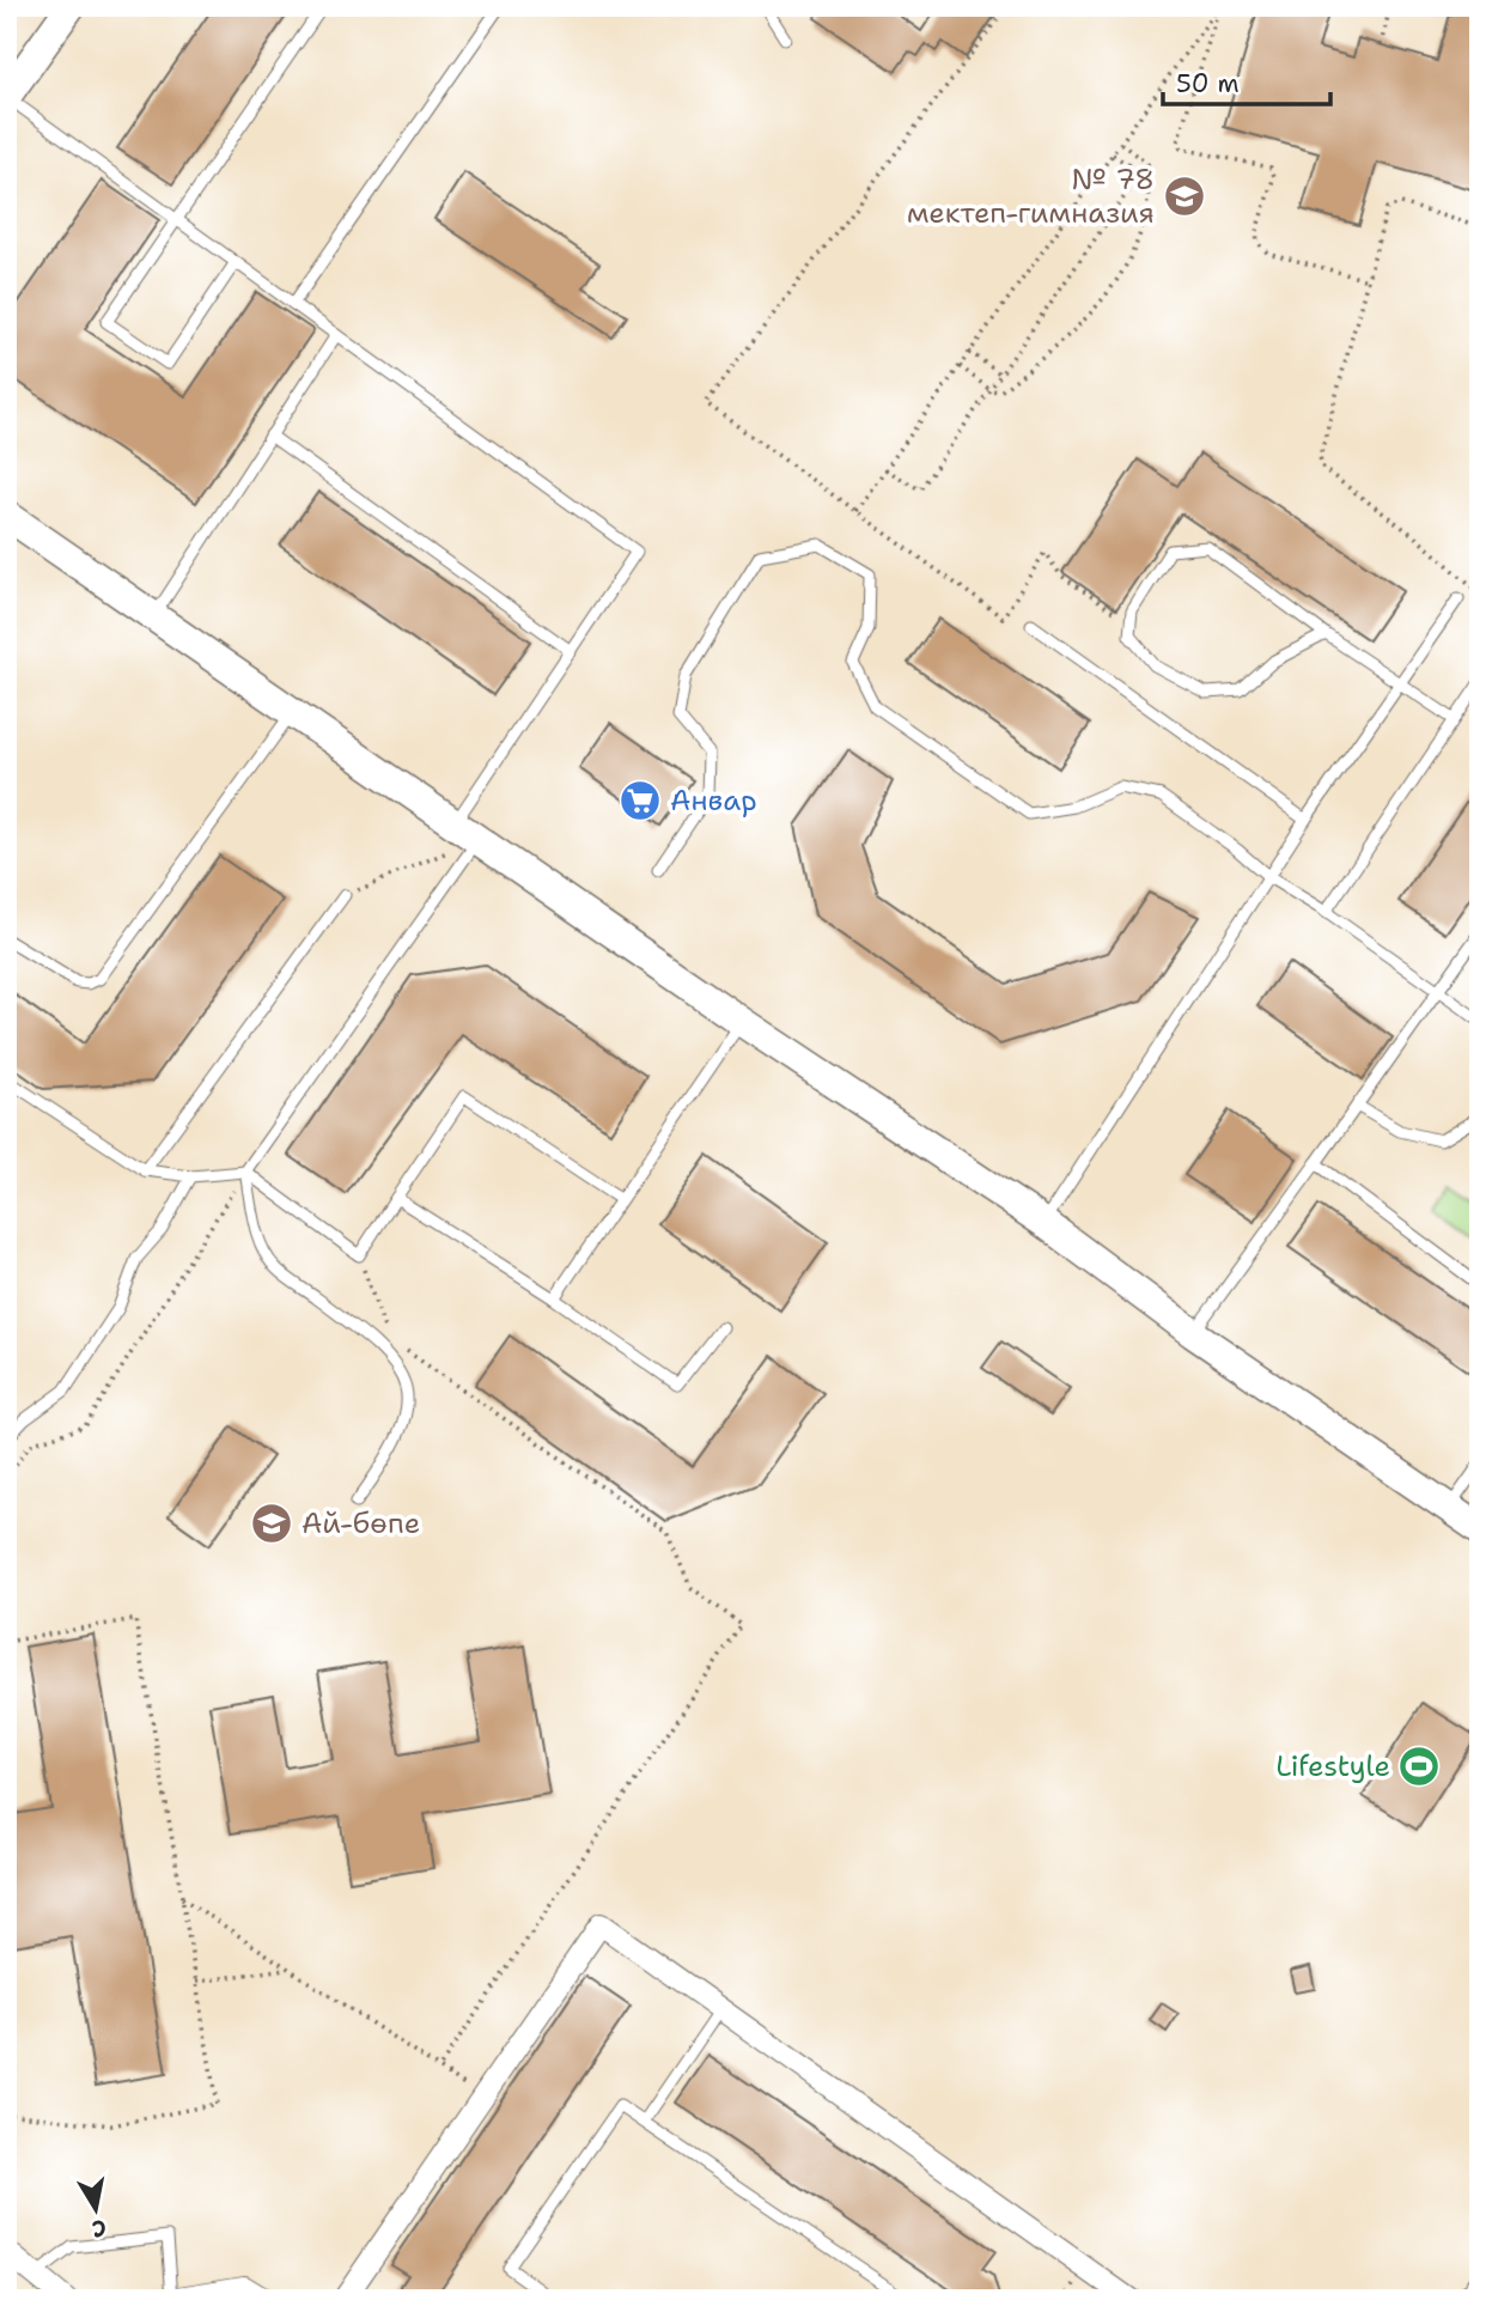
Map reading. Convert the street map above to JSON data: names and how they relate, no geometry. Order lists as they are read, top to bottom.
{
  "places": {
    "school or university": ["№ 78 мектеп-гимназия", "Ай-бөпе"],
    "supermarket": ["Анвар"],
    "sports": ["Lifestyle"]
  },
  "scale_bar": "50 m",
  "north": "bottom"
}
